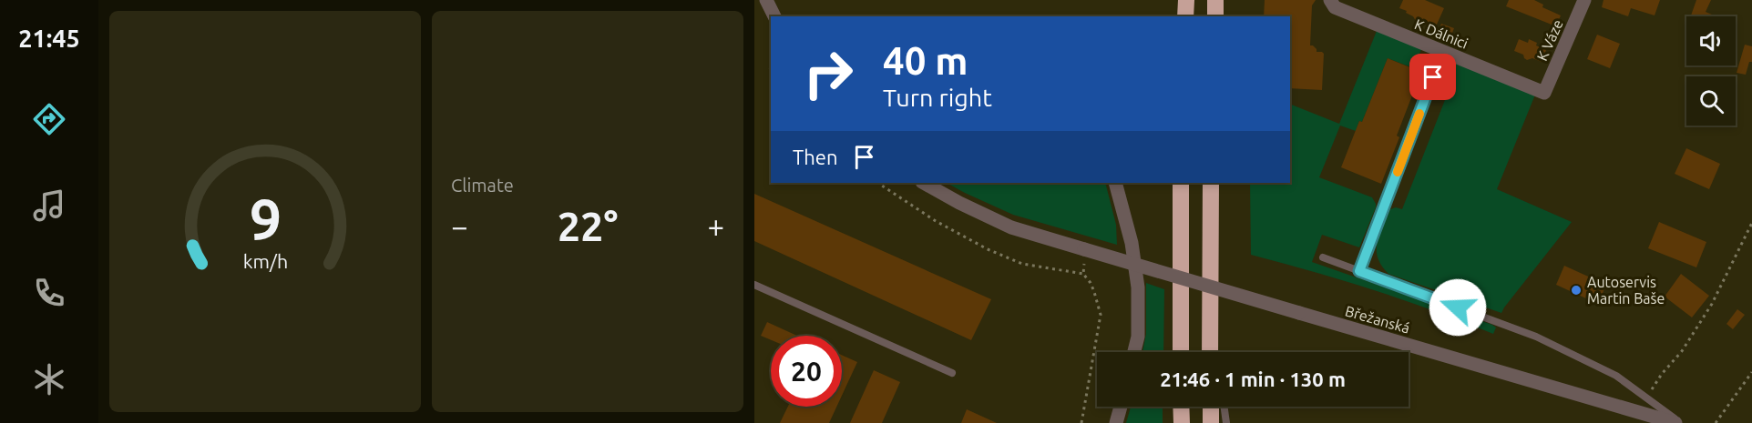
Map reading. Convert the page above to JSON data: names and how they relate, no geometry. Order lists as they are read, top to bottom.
{
  "streets": {
    "street": ["K Dálnici", "K Váze", "Břežanská"]
  },
  "crossings": [
    ["K Dálnici", "K Váze"]
  ],
  "places": ["Autoservis Martin Baše"],
  "page": {
    "tabs": "21:45",
    "tile": "Climate",
    "turn": ["40 m", "Turn right"],
    "then": "Then",
    "heat": ["−", "22°", "+"],
    "limit": "20",
    "trip": "21:46 · 1 min · 130 m",
    "gauge": ["9", "km/h"]
  }
}
